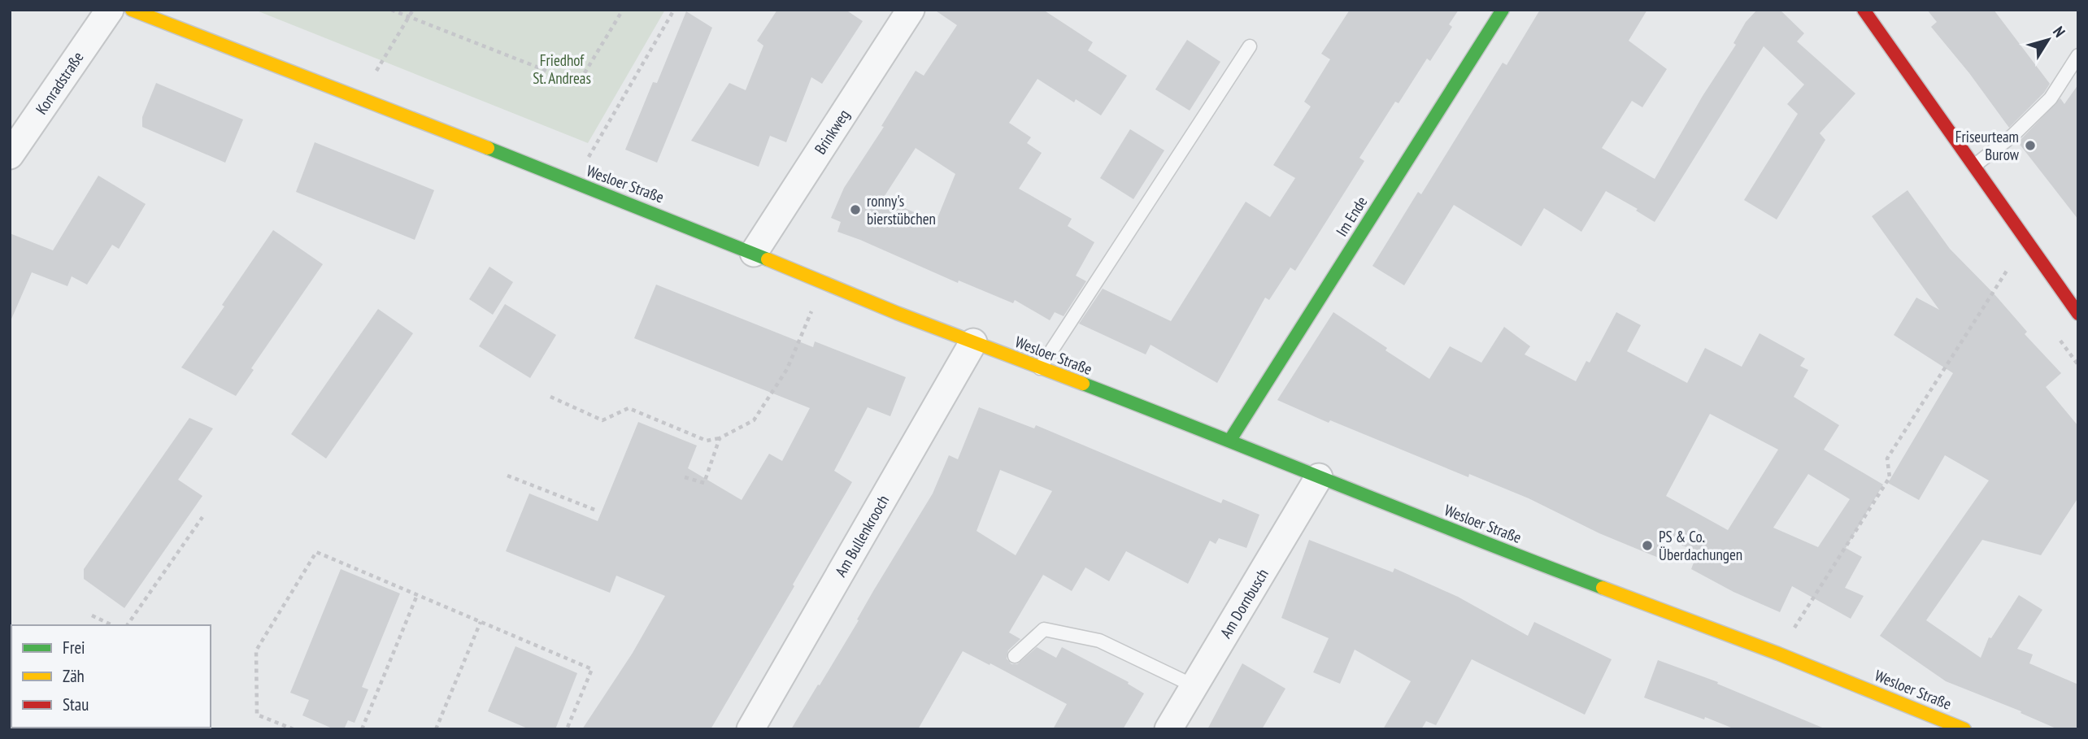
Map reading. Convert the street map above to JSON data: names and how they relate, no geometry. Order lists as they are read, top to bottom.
{
  "streets": {
    "street": [
      "Konradstraße",
      "Brinkweg",
      "Wesloer Straße",
      "Im Ende",
      "Am Bullenkrooch",
      "Am Dornbusch"
    ]
  },
  "crossings": [
    ["Brinkweg", "Wesloer Straße"],
    ["Wesloer Straße", "Im Ende"],
    ["Wesloer Straße", "Am Bullenkrooch"],
    ["Wesloer Straße", "Am Dornbusch"]
  ],
  "parks": ["Friedhof St. Andreas"],
  "places": ["Friseurteam Burow", "ronny's bierstübchen", "PS & Co. Überdachungen"],
  "legend": ["Frei", "Zäh", "Stau"],
  "north": "top right"
}
